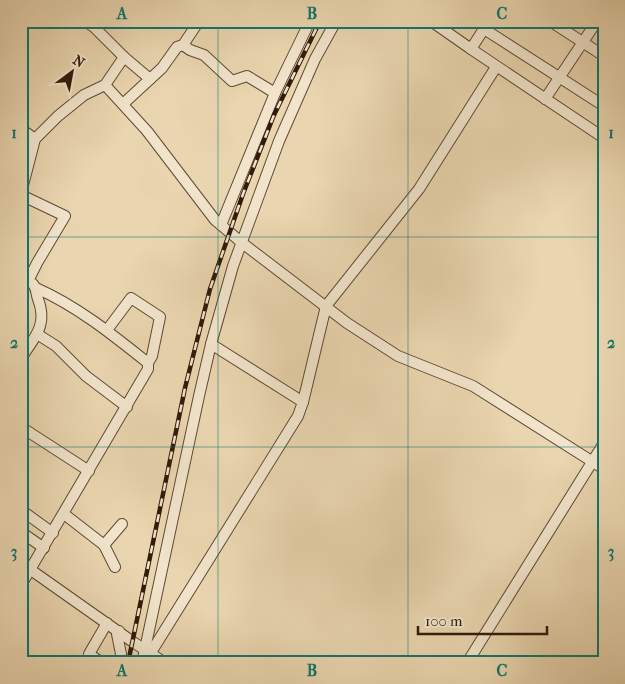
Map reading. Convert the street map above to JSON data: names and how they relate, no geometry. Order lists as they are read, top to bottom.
{
  "scale_bar": "100 m",
  "north": "top right",
  "grid": {
    "columns": ["A", "B", "C"],
    "rows": ["1", "2", "3"]
  }
}
